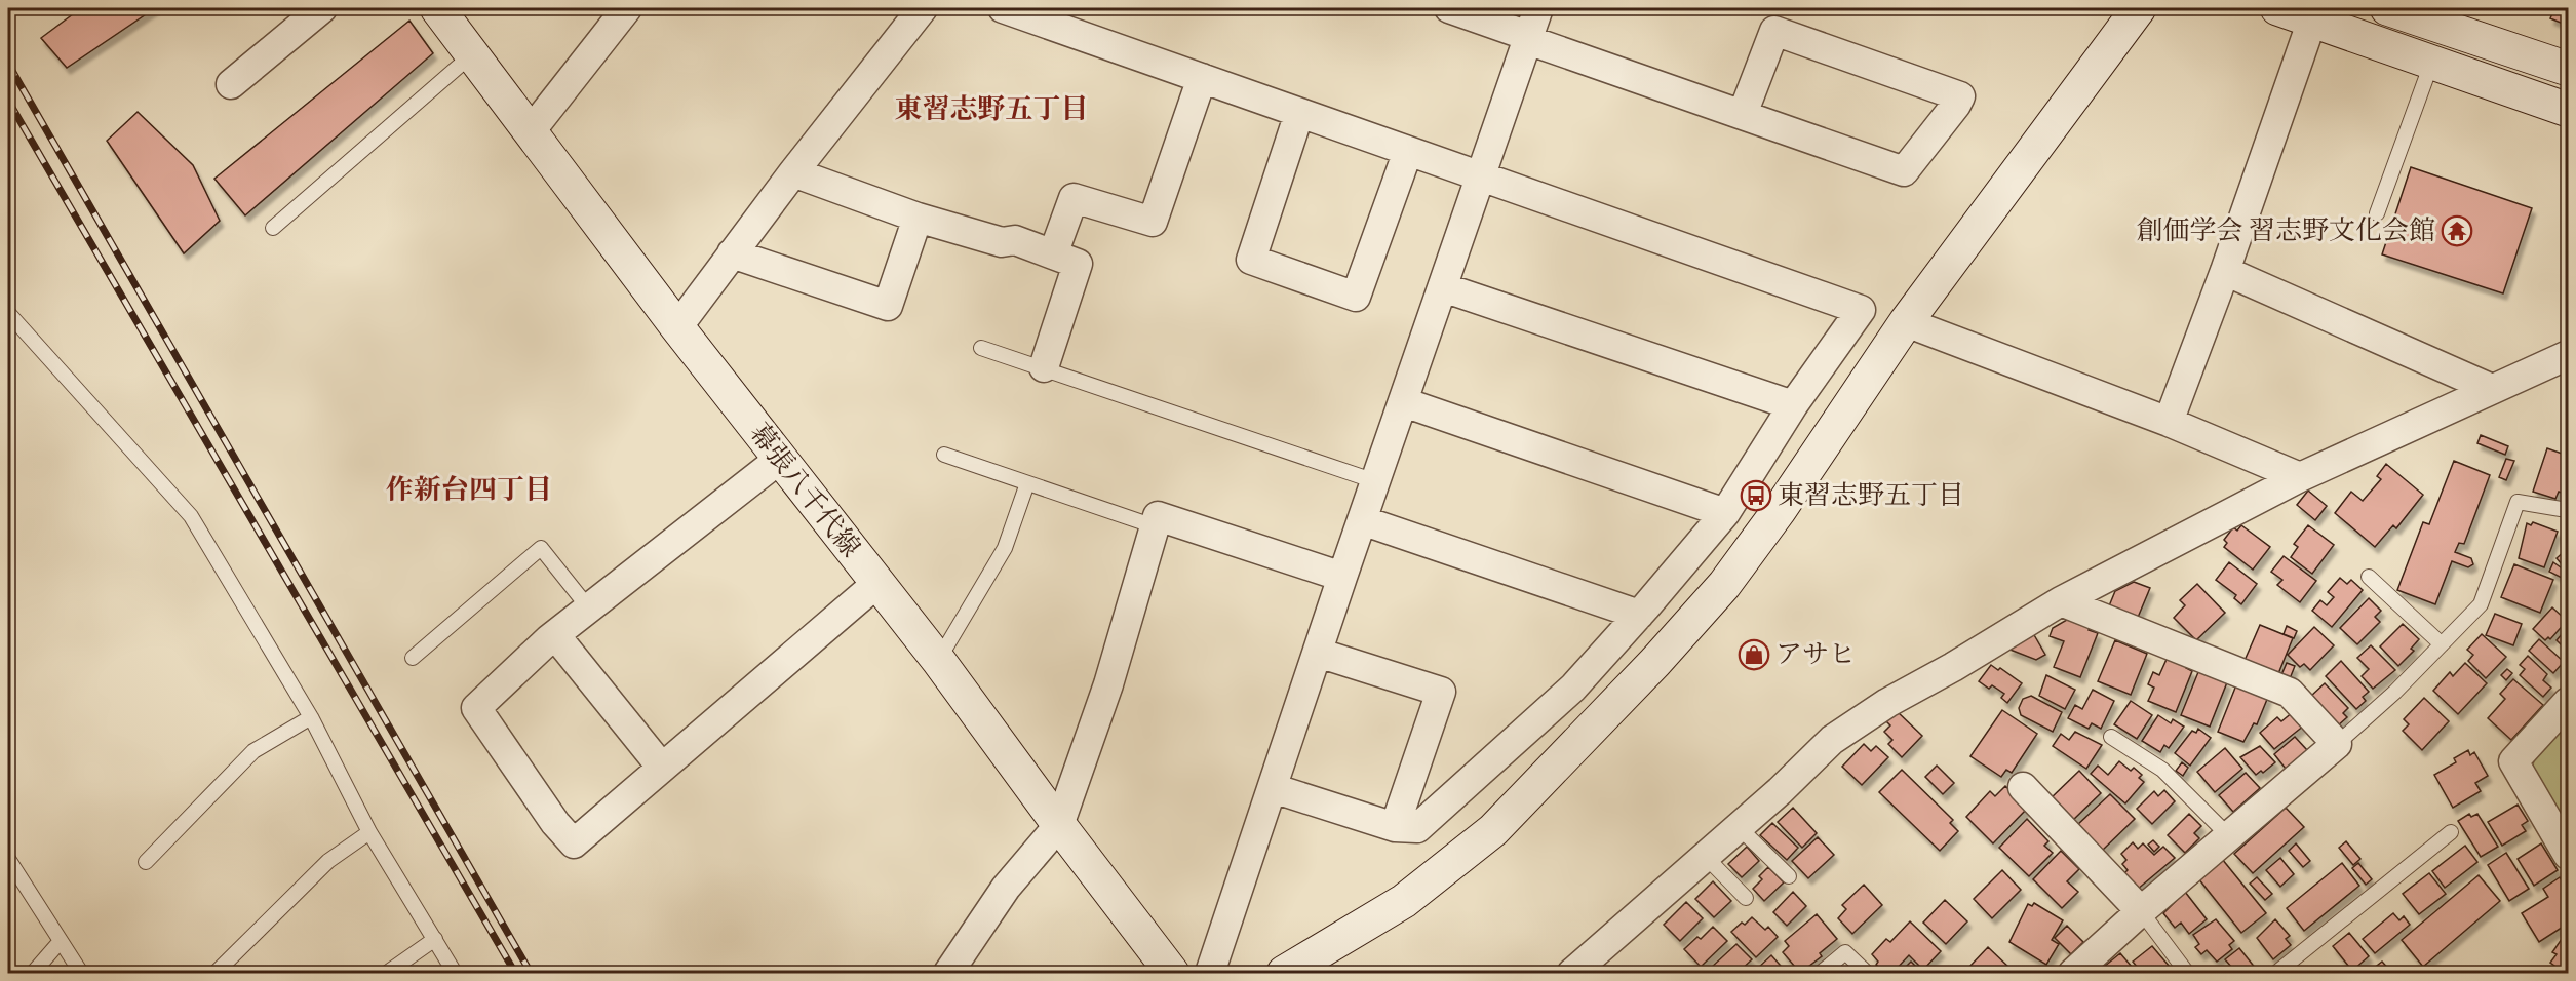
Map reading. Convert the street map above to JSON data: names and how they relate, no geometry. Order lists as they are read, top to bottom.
{
  "streets": {
    "street": ["幕張八千代線"]
  },
  "districts": ["東習志野五丁目", "作新台四丁目"],
  "places": {
    "temple": ["創価学会 習志野文化会館"],
    "bus stop": ["東習志野五丁目"],
    "shop": ["アサヒ"]
  }
}
